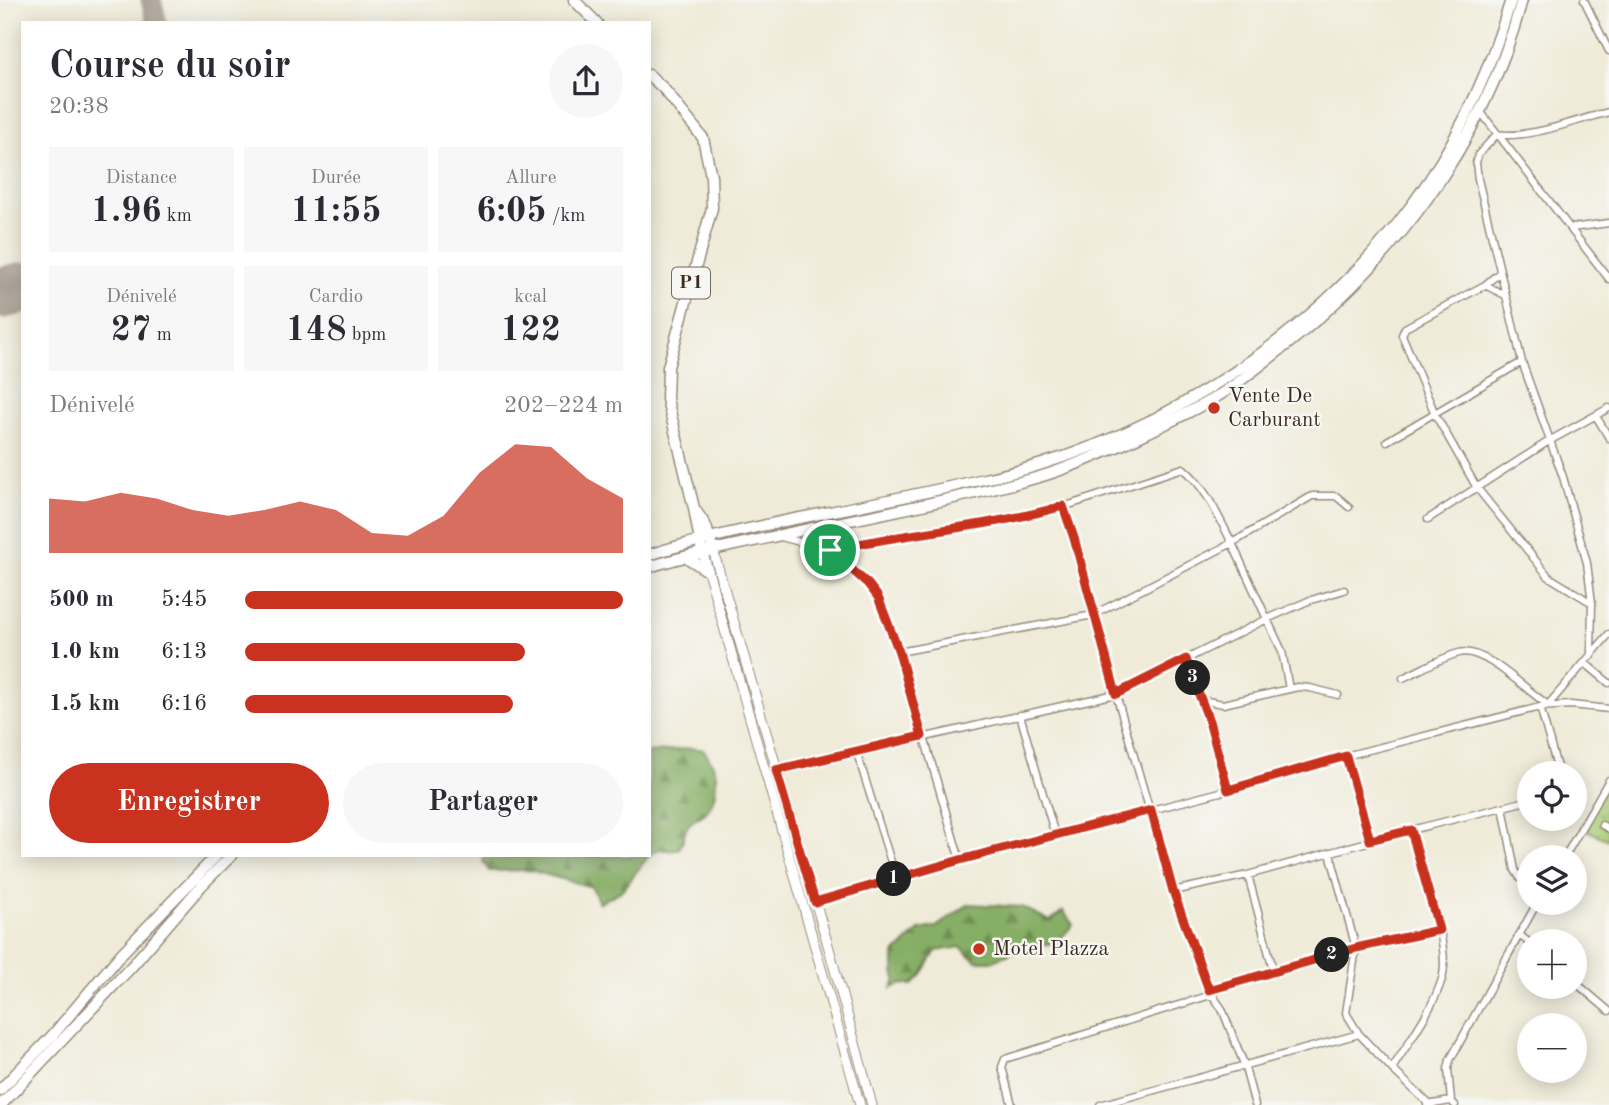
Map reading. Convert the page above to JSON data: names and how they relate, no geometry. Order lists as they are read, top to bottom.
{
  "streets": {
    "main road": ["P1"]
  },
  "places": ["Vente De Carburant", "Motel Plazza"],
  "page": {
    "heading": ["Course du soir", "20:38"],
    "stats": [
      ["Distance", "1.96 km"],
      ["Durée", "11:55"],
      ["Allure", "6:05 /km"],
      ["Dénivelé", "27 m"],
      ["Cardio", "148 bpm"],
      ["kcal", "122"]
    ],
    "chart": ["Dénivelé", "202–224 m"],
    "list": [
      {
        "name": "500 m",
        "note": "5:45"
      },
      {
        "name": "1.0 km",
        "note": "6:13"
      },
      {
        "name": "1.5 km",
        "note": "6:16"
      }
    ],
    "pins": ["3", "1", "2"],
    "buttons": ["Enregistrer", "Partager"],
    "map_buttons": ["+", "−"]
  }
}
